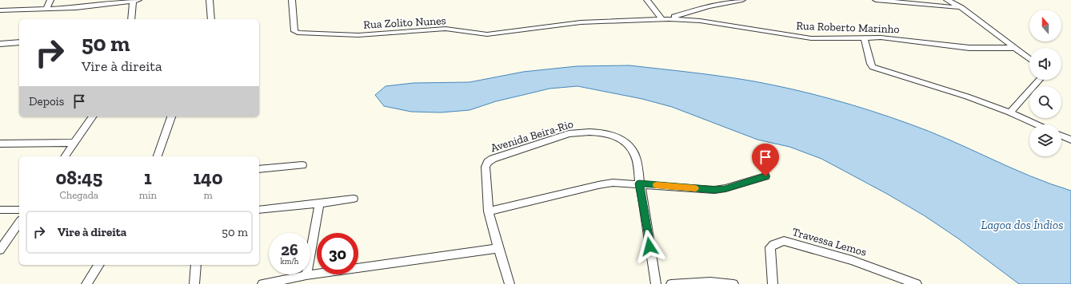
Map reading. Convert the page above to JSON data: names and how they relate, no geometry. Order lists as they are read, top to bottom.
{
  "streets": {
    "street": [
      "Rua Zolito Nunes",
      "Rua Roberto Marinho",
      "Avenida Beira-Rio",
      "Travessa Lemos"
    ]
  },
  "crossings": [
    ["Rua Zolito Nunes", "Rua Roberto Marinho"]
  ],
  "water": ["Lagoa dos Índios"],
  "north": "top",
  "page": {
    "turn": ["50 m", "Vire à direita"],
    "then": "Depois",
    "eta": [
      "08:45",
      "Chegada",
      "1",
      "min",
      "140",
      "m"
    ],
    "list": [
      {
        "name": "Vire à direita",
        "value": "50 m"
      }
    ],
    "speed": "26 km/h",
    "limit": "30"
  }
}
